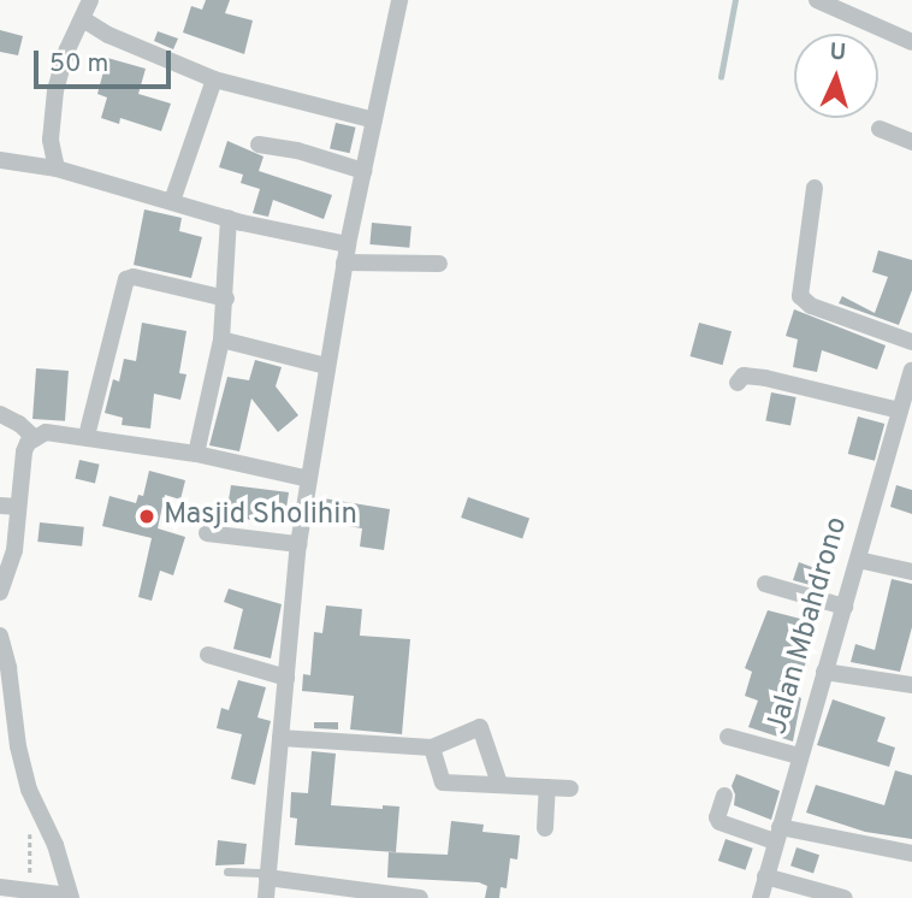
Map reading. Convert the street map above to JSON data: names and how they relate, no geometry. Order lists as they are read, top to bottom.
{
  "streets": {
    "street": ["Jalan Mbahdrono"]
  },
  "places": ["Masjid Sholihin"],
  "scale_bar": "50 m",
  "north": "top"
}
